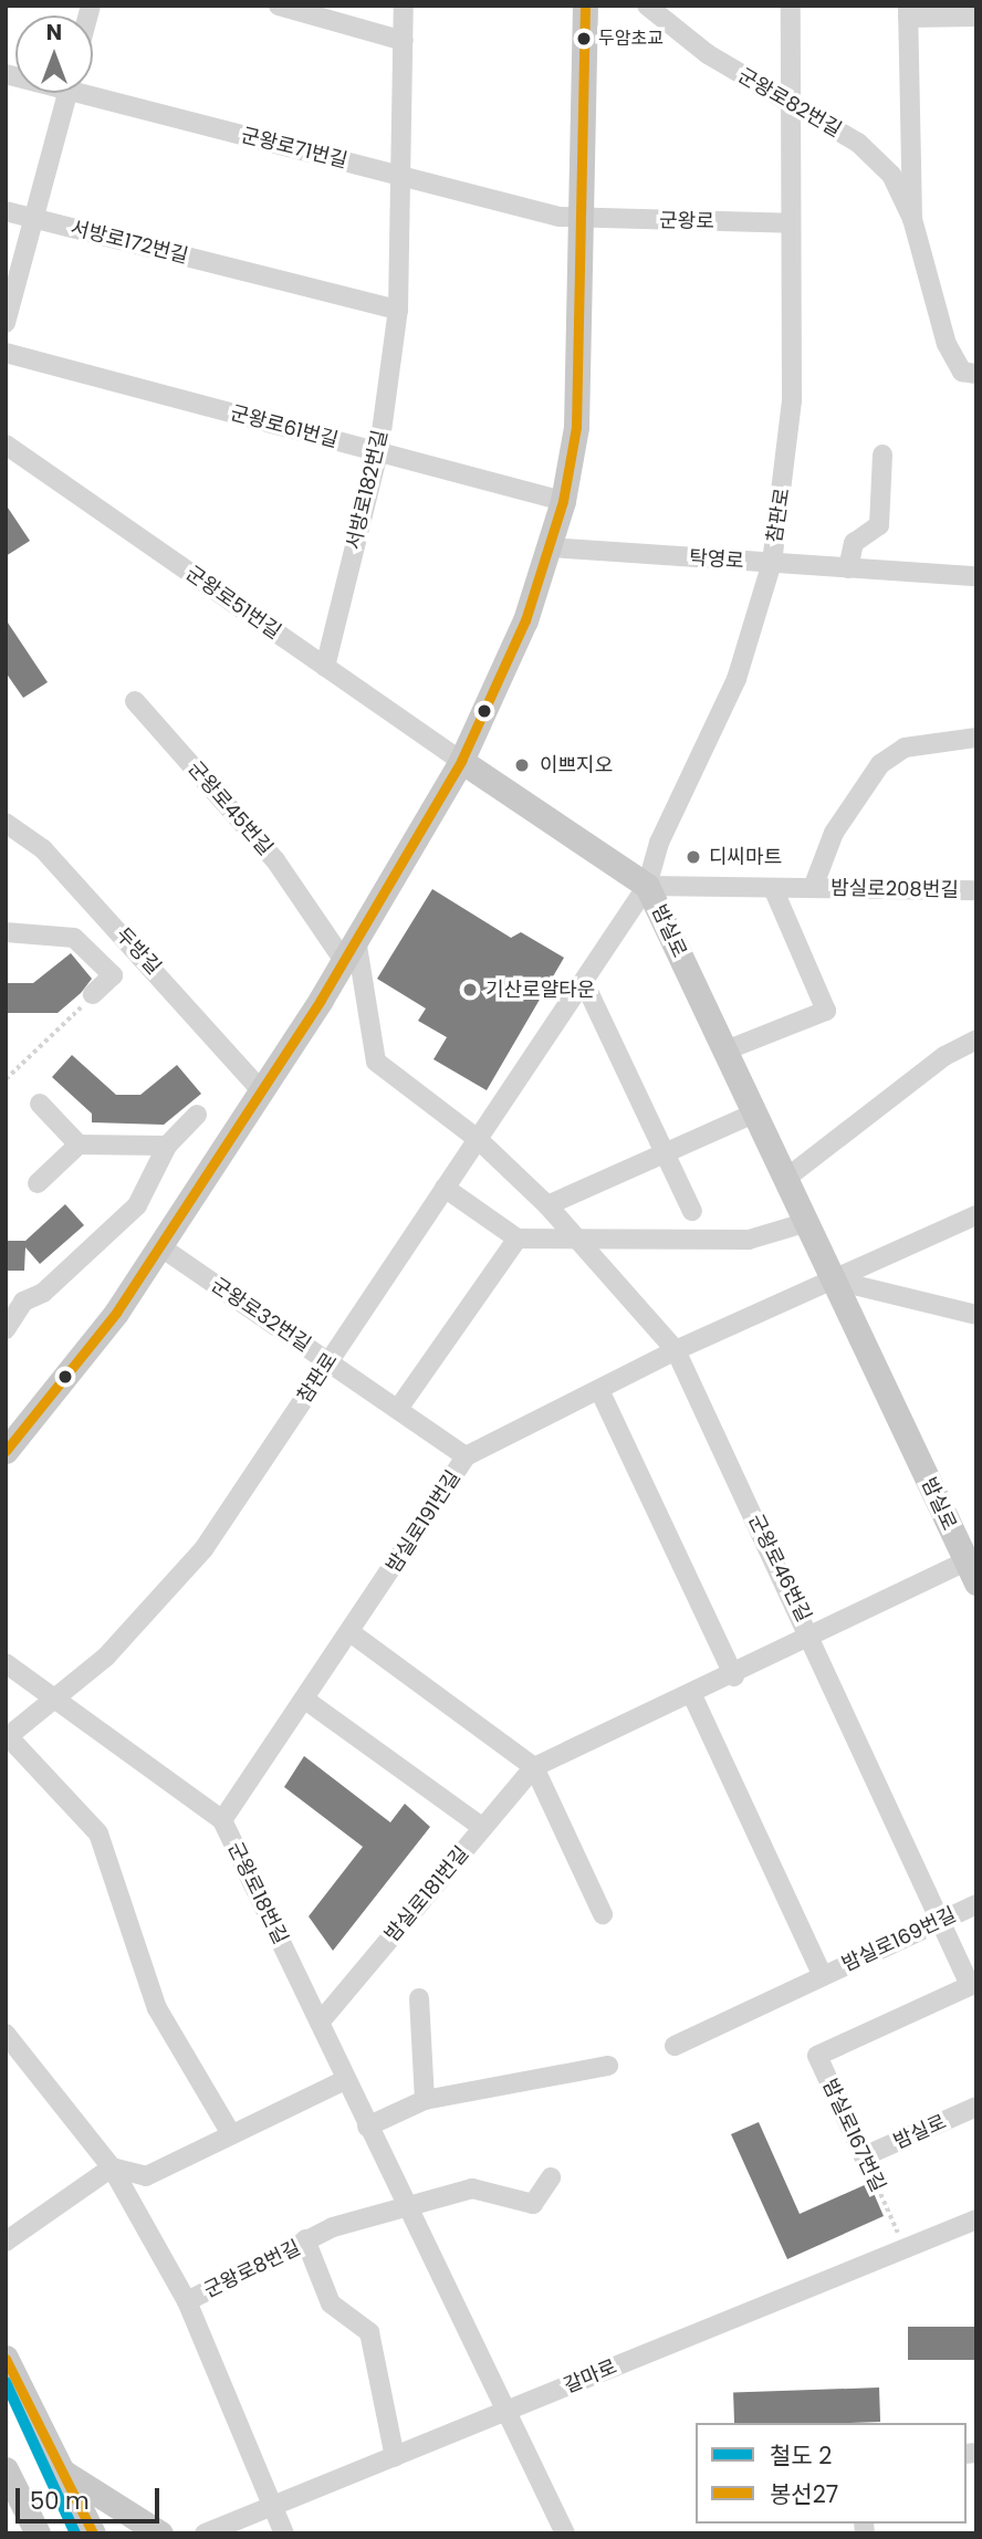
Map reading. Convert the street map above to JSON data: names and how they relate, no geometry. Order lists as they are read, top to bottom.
{
  "streets": {
    "main road": ["밤실로"],
    "street": [
      "군왕로82번길",
      "군왕로71번길",
      "군왕로",
      "서방로172번길",
      "군왕로61번길",
      "서방로182번길",
      "참판로",
      "탁영로",
      "군왕로51번길",
      "군왕로45번길",
      "밤실로208번길",
      "두방길",
      "군왕로32번길",
      "밤실로191번길",
      "군왕로46번길",
      "군왕로18번길",
      "밤실로181번길",
      "밤실로169번길",
      "밤실로167번길",
      "군왕로8번길",
      "갈마로"
    ]
  },
  "crossings": [
    ["군왕로82번길", "참판로"],
    ["군왕로71번길", "군왕로"],
    ["군왕로71번길", "서방로182번길"],
    ["군왕로", "참판로"],
    ["서방로172번길", "서방로182번길"],
    ["군왕로61번길", "서방로182번길"],
    ["서방로182번길", "군왕로51번길"],
    ["참판로", "탁영로"],
    ["참판로", "밤실로208번길"],
    ["참판로", "밤실로"],
    ["참판로", "군왕로32번길"],
    ["참판로", "군왕로46번길"],
    ["참판로", "군왕로18번길"],
    ["군왕로51번길", "밤실로"],
    ["밤실로208번길", "밤실로"],
    ["밤실로", "밤실로191번길"],
    ["밤실로", "밤실로181번길"],
    ["밤실로", "밤실로167번길"],
    ["군왕로32번길", "밤실로191번길"],
    ["밤실로191번길", "군왕로46번길"],
    ["밤실로191번길", "군왕로18번길"],
    ["군왕로46번길", "밤실로181번길"],
    ["군왕로46번길", "밤실로169번길"],
    ["군왕로46번길", "밤실로167번길"],
    ["군왕로18번길", "밤실로181번길"],
    ["군왕로18번길", "갈마로"],
    ["밤실로181번길", "밤실로169번길"],
    ["밤실로167번길", "갈마로"],
    ["군왕로8번길", "갈마로"]
  ],
  "places": [
    "두암초교",
    "이쁘지오",
    "디씨마트",
    "기산로얄타운"
  ],
  "lines": ["transit line 봉선27", "rail line 2"],
  "legend": ["철도 2", "봉선27"],
  "scale_bar": "50 m",
  "north": "top"
}
